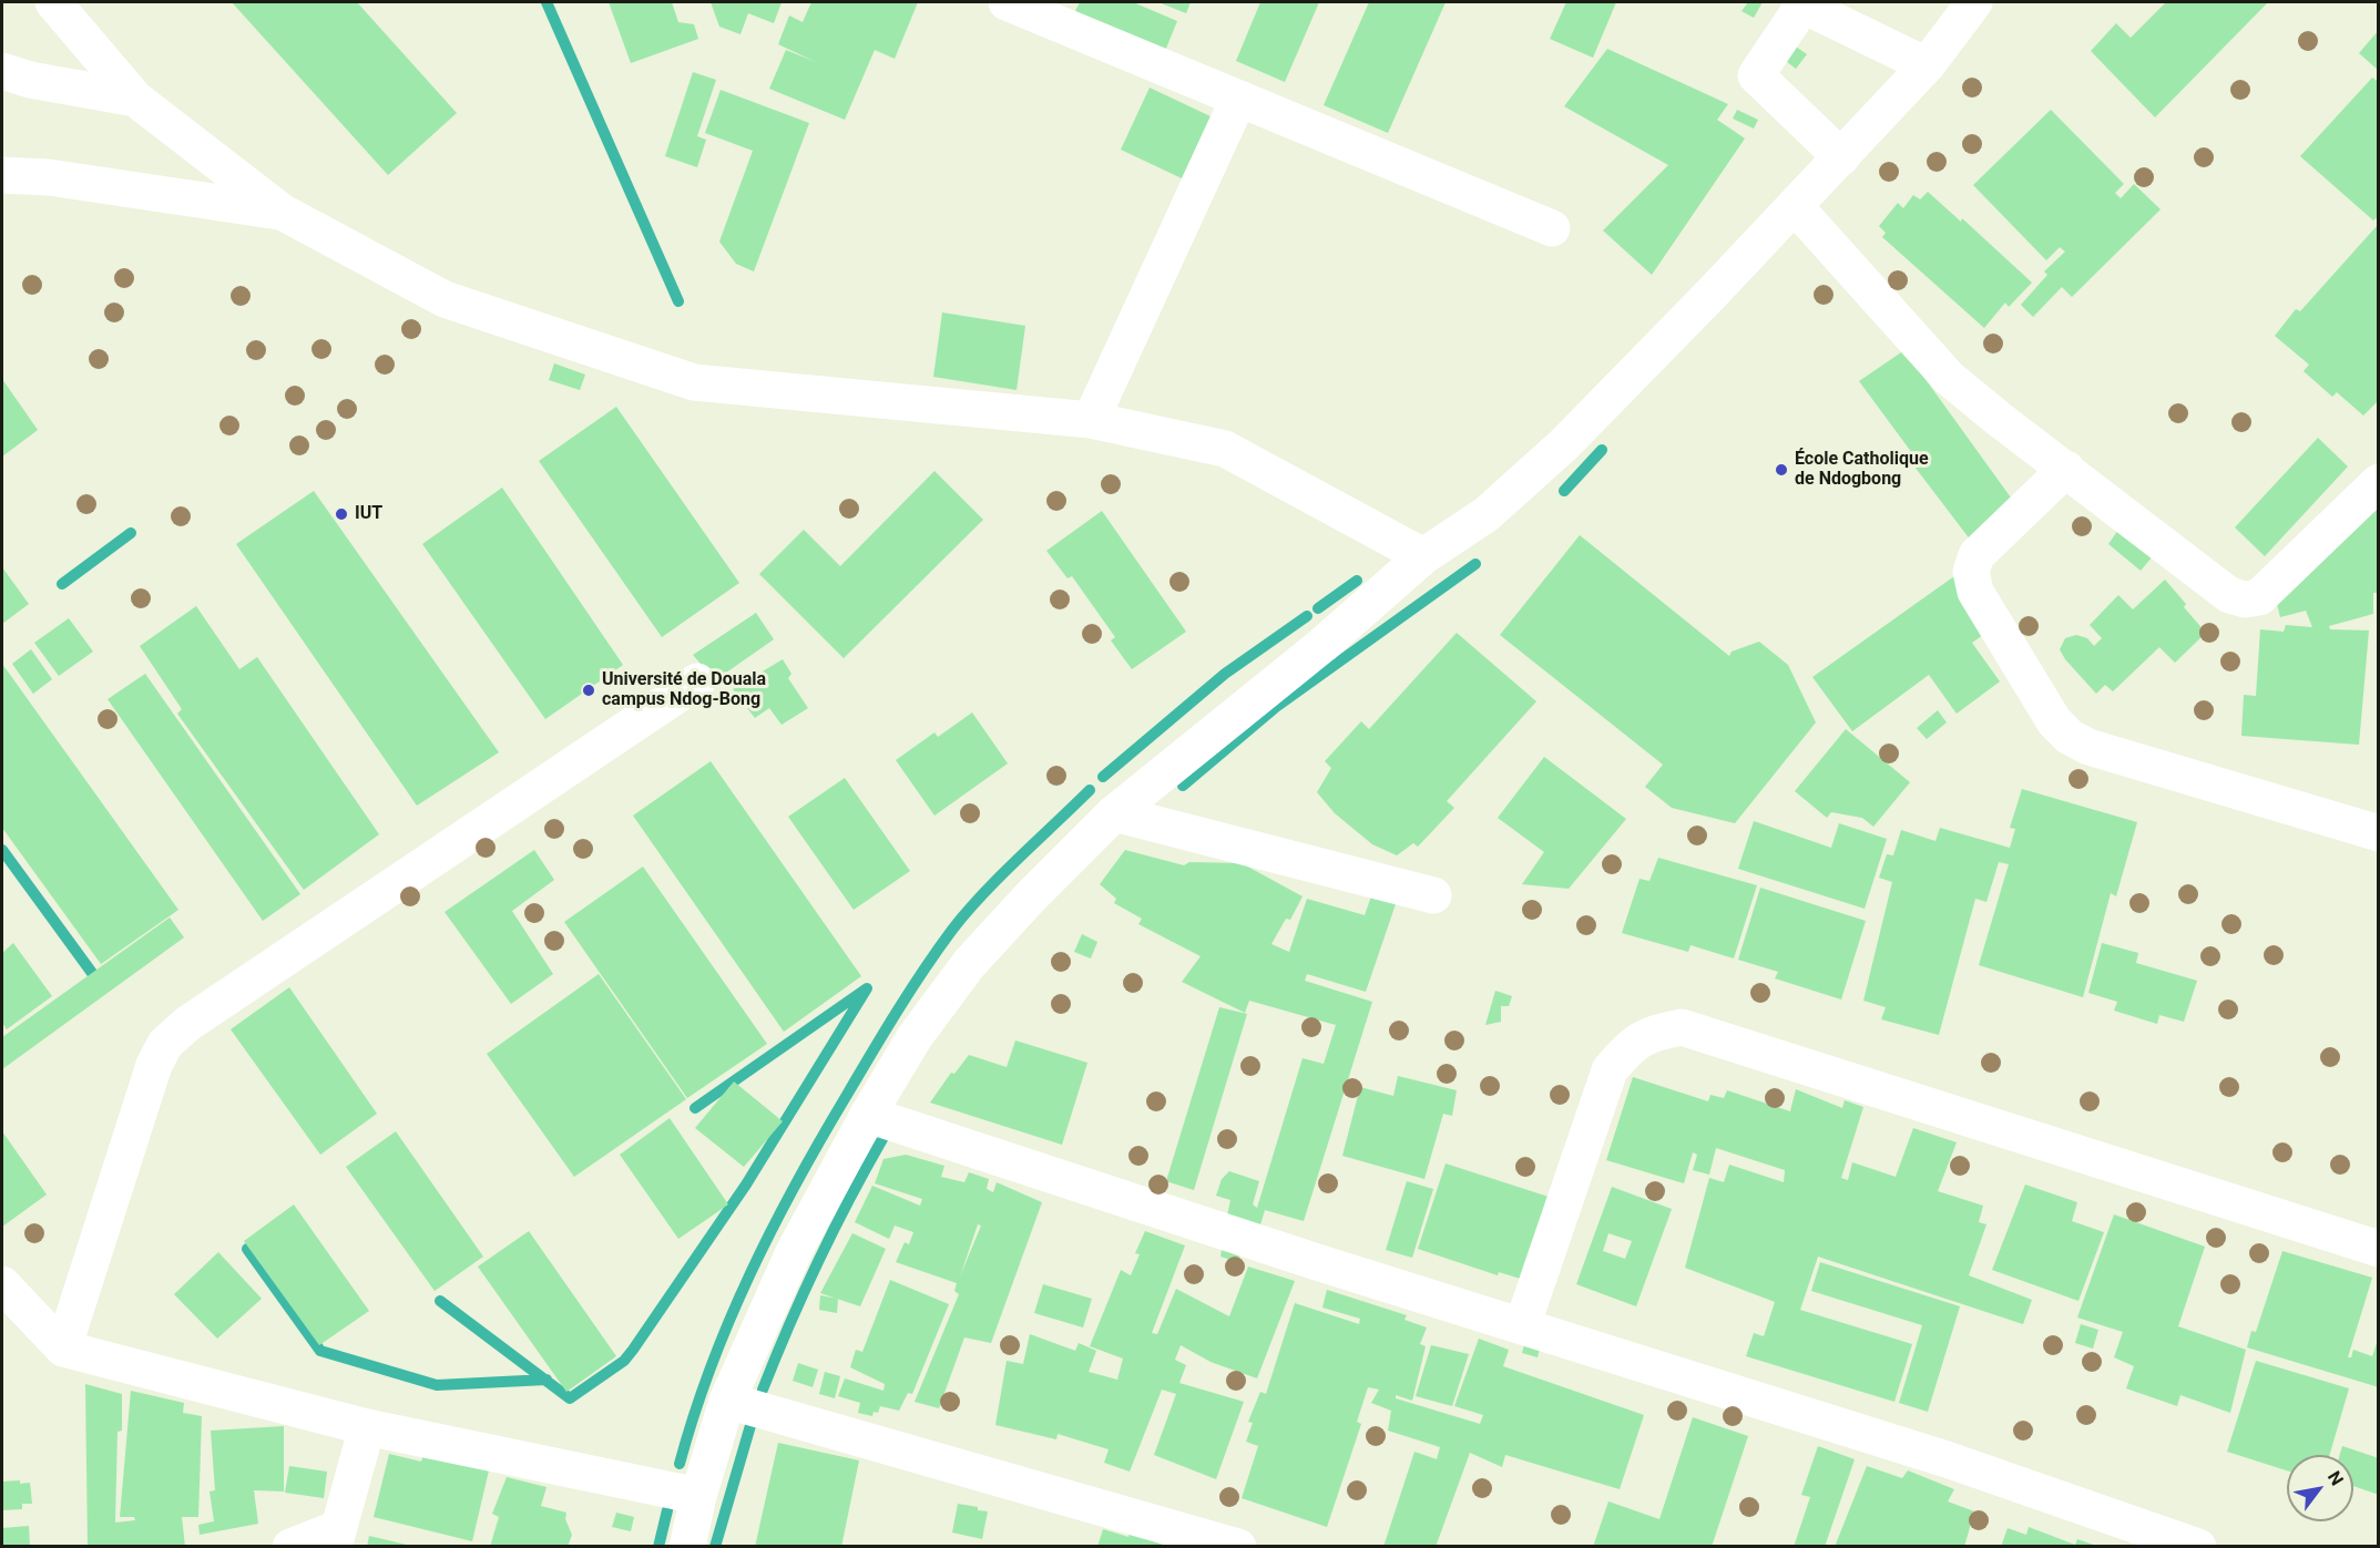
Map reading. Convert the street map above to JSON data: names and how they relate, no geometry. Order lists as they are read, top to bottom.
{
  "places": ["École Catholique de Ndogbong", "IUT", "Université de Douala campus Ndog-Bong"],
  "north": "top right"
}
